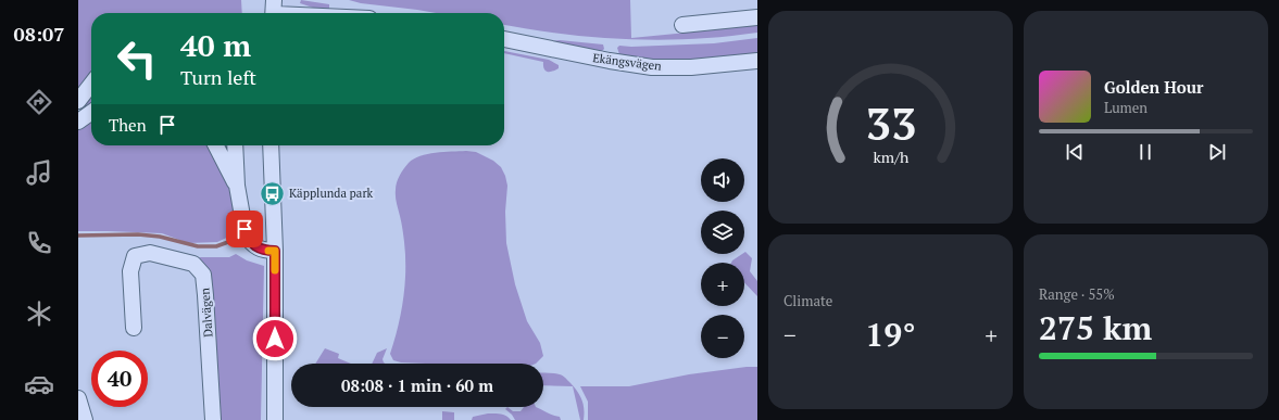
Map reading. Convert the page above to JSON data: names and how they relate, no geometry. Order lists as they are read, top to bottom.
{
  "streets": {
    "street": ["Ekängsvägen", "Dalvägen"]
  },
  "places": {
    "bus stop": ["Käpplunda park"]
  },
  "page": {
    "tabs": "08:07",
    "turn": ["40 m", "Turn left"],
    "song": ["Golden Hour", "Lumen"],
    "then": "Then",
    "map_buttons": ["+", "−"],
    "tile": [
      "Climate",
      ["Range · 55%", "275 km"]
    ],
    "heat": ["−", "19°", "+"],
    "limit": "40",
    "trip": "08:08 · 1 min · 60 m",
    "gauge": ["33", "km/h"]
  }
}
